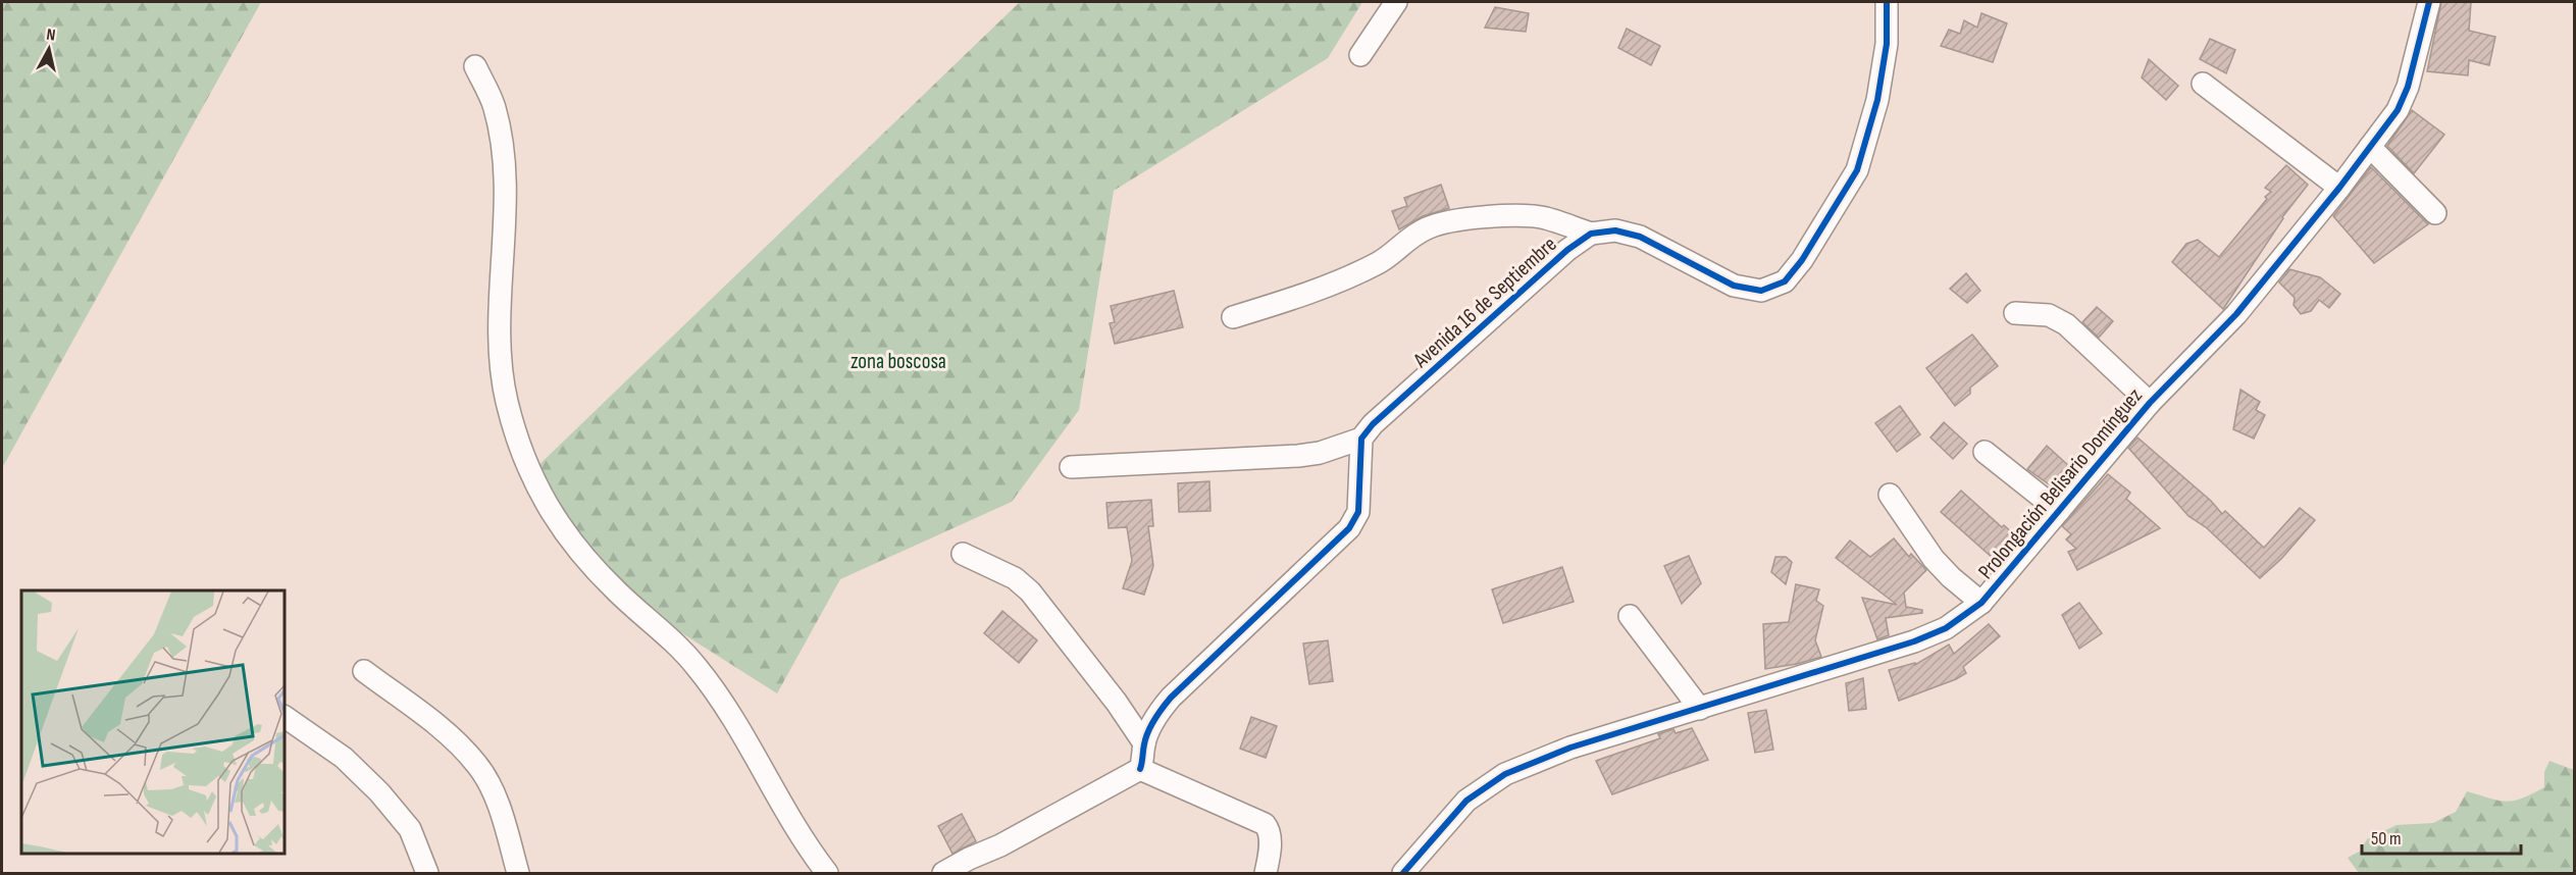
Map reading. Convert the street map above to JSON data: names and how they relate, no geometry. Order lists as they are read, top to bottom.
{
  "streets": {
    "street": ["Avenida 16 de Septiembre", "Prolongación Belisario Domínguez"]
  },
  "parks": ["zona boscosa"],
  "scale_bar": "50 m",
  "north": "top"
}
